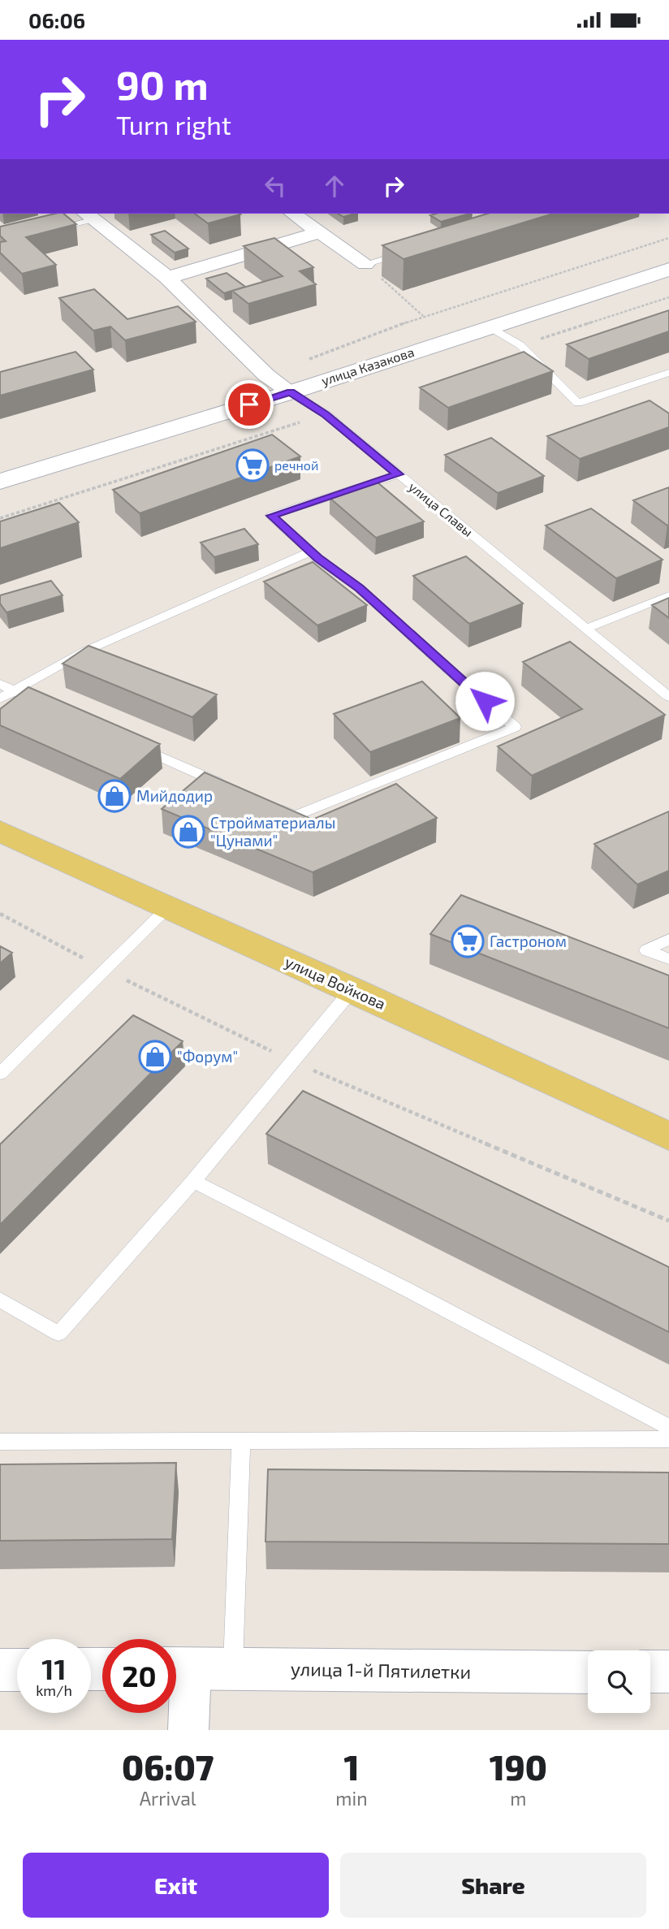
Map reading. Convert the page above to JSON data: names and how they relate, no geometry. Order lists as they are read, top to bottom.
{
  "streets": {
    "main road": ["улица Казакова", "улица Войкова", "улица 1-й Пятилетки"],
    "street": ["улица Славы"]
  },
  "crossings": [
    ["улица Казакова", "улица Славы"]
  ],
  "places": {
    "supermarket": ["речной", "Гастроном"],
    "shop": ["Мийдодир", "Стройматериалы \"Цунами\"", "\"Форум\""]
  },
  "page": {
    "status": "06:06",
    "turn": ["90 m", "Turn right"],
    "speed": "11 km/h",
    "limit": "20",
    "eta": [
      "06:07",
      "Arrival",
      "1",
      "min",
      "190",
      "m"
    ],
    "buttons": ["Exit", "Share"]
  }
}
